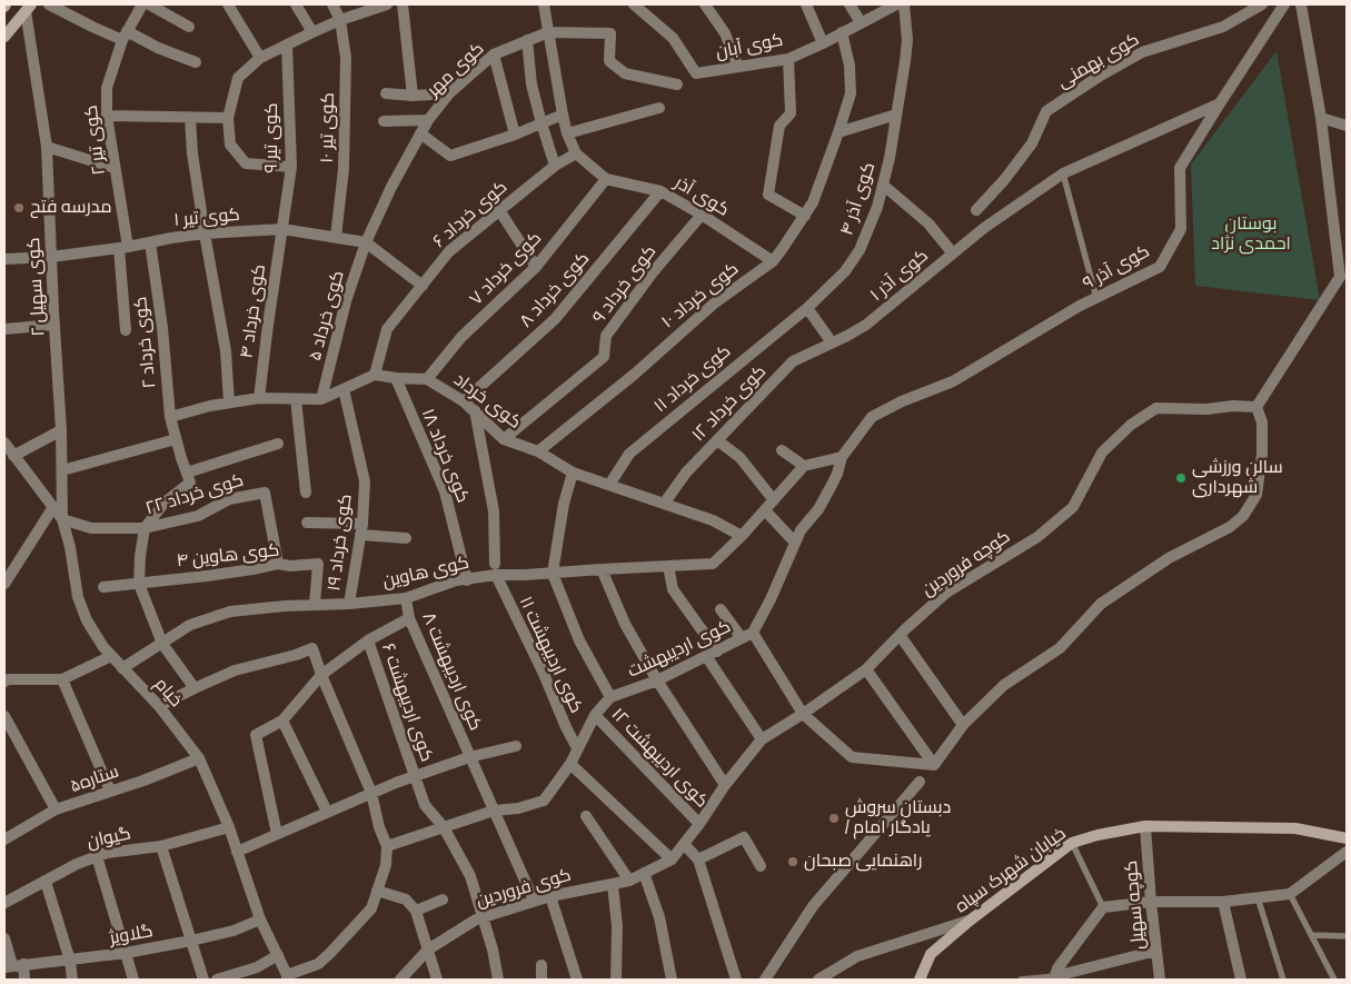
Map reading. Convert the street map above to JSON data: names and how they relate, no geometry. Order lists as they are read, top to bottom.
{
  "streets": {
    "main road": ["خیابان شهرک سپاه"],
    "street": [
      "کوی آبان",
      "کوی بهمنی",
      "کوی مهر",
      "کوی تیر ۱۰",
      "کوی تیر ۹",
      "کوی تیر ۲",
      "کوی آذر",
      "کوی آذر ۴",
      "کوی خرداد ۶",
      "کوی تیر ۱",
      "کوی آذر ۹",
      "کوی خرداد ۷",
      "کوی آذر ۱",
      "کوی خرداد ۹",
      "کوی سهیل ۲",
      "کوی خرداد ۸",
      "کوی خرداد ۱۰",
      "کوی خرداد ۴",
      "کوی خرداد ۵",
      "کوی خرداد ۲",
      "کوی خرداد ۱۱",
      "کوی خرداد",
      "کوی خرداد ۱۲",
      "کوی خرداد ۱۸",
      "کوی خرداد ۲۲",
      "کوی خرداد ۱۹",
      "کوی هاوین ۴",
      "کوچه فروردین",
      "کوی هاوین",
      "کوی اردیبهشت",
      "کوی اردیبهشت ۱۱",
      "کوی اردیبهشت ۸",
      "خیام",
      "کوی اردیبهشت ۶",
      "کوی اردیبهشت ۱۲",
      "ستاره۵",
      "گیوان",
      "کوی فروردین",
      "کوچه سهیل",
      "گلاویژ"
    ]
  },
  "crossings": [
    ["کوی آبان", "کوی خرداد ۱۰"],
    ["کوی مهر", "کوی تیر ۱"],
    ["کوی مهر", "کوی خرداد ۵"],
    ["کوی تیر ۱۰", "کوی تیر ۱"],
    ["کوی تیر ۹", "کوی تیر ۱"],
    ["کوی تیر ۹", "کوی خرداد ۴"],
    ["کوی تیر ۲", "کوی تیر ۱"],
    ["کوی آذر", "کوی خرداد ۷"],
    ["کوی آذر", "کوی خرداد ۹"],
    ["کوی آذر", "کوی خرداد ۸"],
    ["کوی آذر", "کوی خرداد ۱۰"],
    ["کوی آذر ۴", "کوی خرداد ۱۱"],
    ["کوی خرداد ۶", "کوی خرداد"],
    ["کوی تیر ۱", "کوی سهیل ۲"],
    ["کوی تیر ۱", "کوی خرداد ۴"],
    ["کوی تیر ۱", "کوی خرداد ۵"],
    ["کوی تیر ۱", "کوی خرداد ۲"],
    ["کوی آذر ۹", "کوی آذر ۱"],
    ["کوی آذر ۹", "کوی اردیبهشت"],
    ["کوی خرداد ۷", "کوی خرداد"],
    ["کوی آذر ۱", "کوی خرداد ۱۲"],
    ["کوی خرداد ۹", "کوی خرداد"],
    ["کوی سهیل ۲", "کوی خرداد ۲۲"],
    ["کوی سهیل ۲", "خیام"],
    ["کوی خرداد ۸", "کوی خرداد"],
    ["کوی خرداد ۱۰", "کوی خرداد"],
    ["کوی خرداد ۱۱", "کوی خرداد"],
    ["کوی خرداد", "کوی خرداد ۱۲"],
    ["کوی خرداد", "کوی خرداد ۱۸"],
    ["کوی خرداد", "کوی هاوین"],
    ["کوی خرداد ۱۸", "کوی هاوین"],
    ["کوی خرداد ۲۲", "کوی هاوین ۴"],
    ["کوی خرداد ۲۲", "خیام"],
    ["کوی خرداد ۱۹", "کوی هاوین"],
    ["کوی هاوین ۴", "کوی هاوین"],
    ["کوچه فروردین", "کوی اردیبهشت ۱۲"],
    ["کوچه فروردین", "کوی فروردین"],
    ["کوی هاوین", "کوی اردیبهشت ۱۱"],
    ["کوی هاوین", "کوی اردیبهشت ۸"],
    ["کوی هاوین", "خیام"],
    ["کوی اردیبهشت ۸", "کوی فروردین"],
    ["خیام", "ستاره۵"],
    ["خیام", "گیوان"],
    ["خیام", "گلاویژ"],
    ["کوی اردیبهشت ۶", "کوی فروردین"],
    ["خیابان شهرک سپاه", "کوچه سهیل"]
  ],
  "parks": ["بوستان احمدی نژاد"],
  "places": [
    "مدرسه فتح",
    "سالن ورزشی شهرداری",
    "دبستان سروش / یادگار امام",
    "راهنمایی صبحان"
  ]
}
